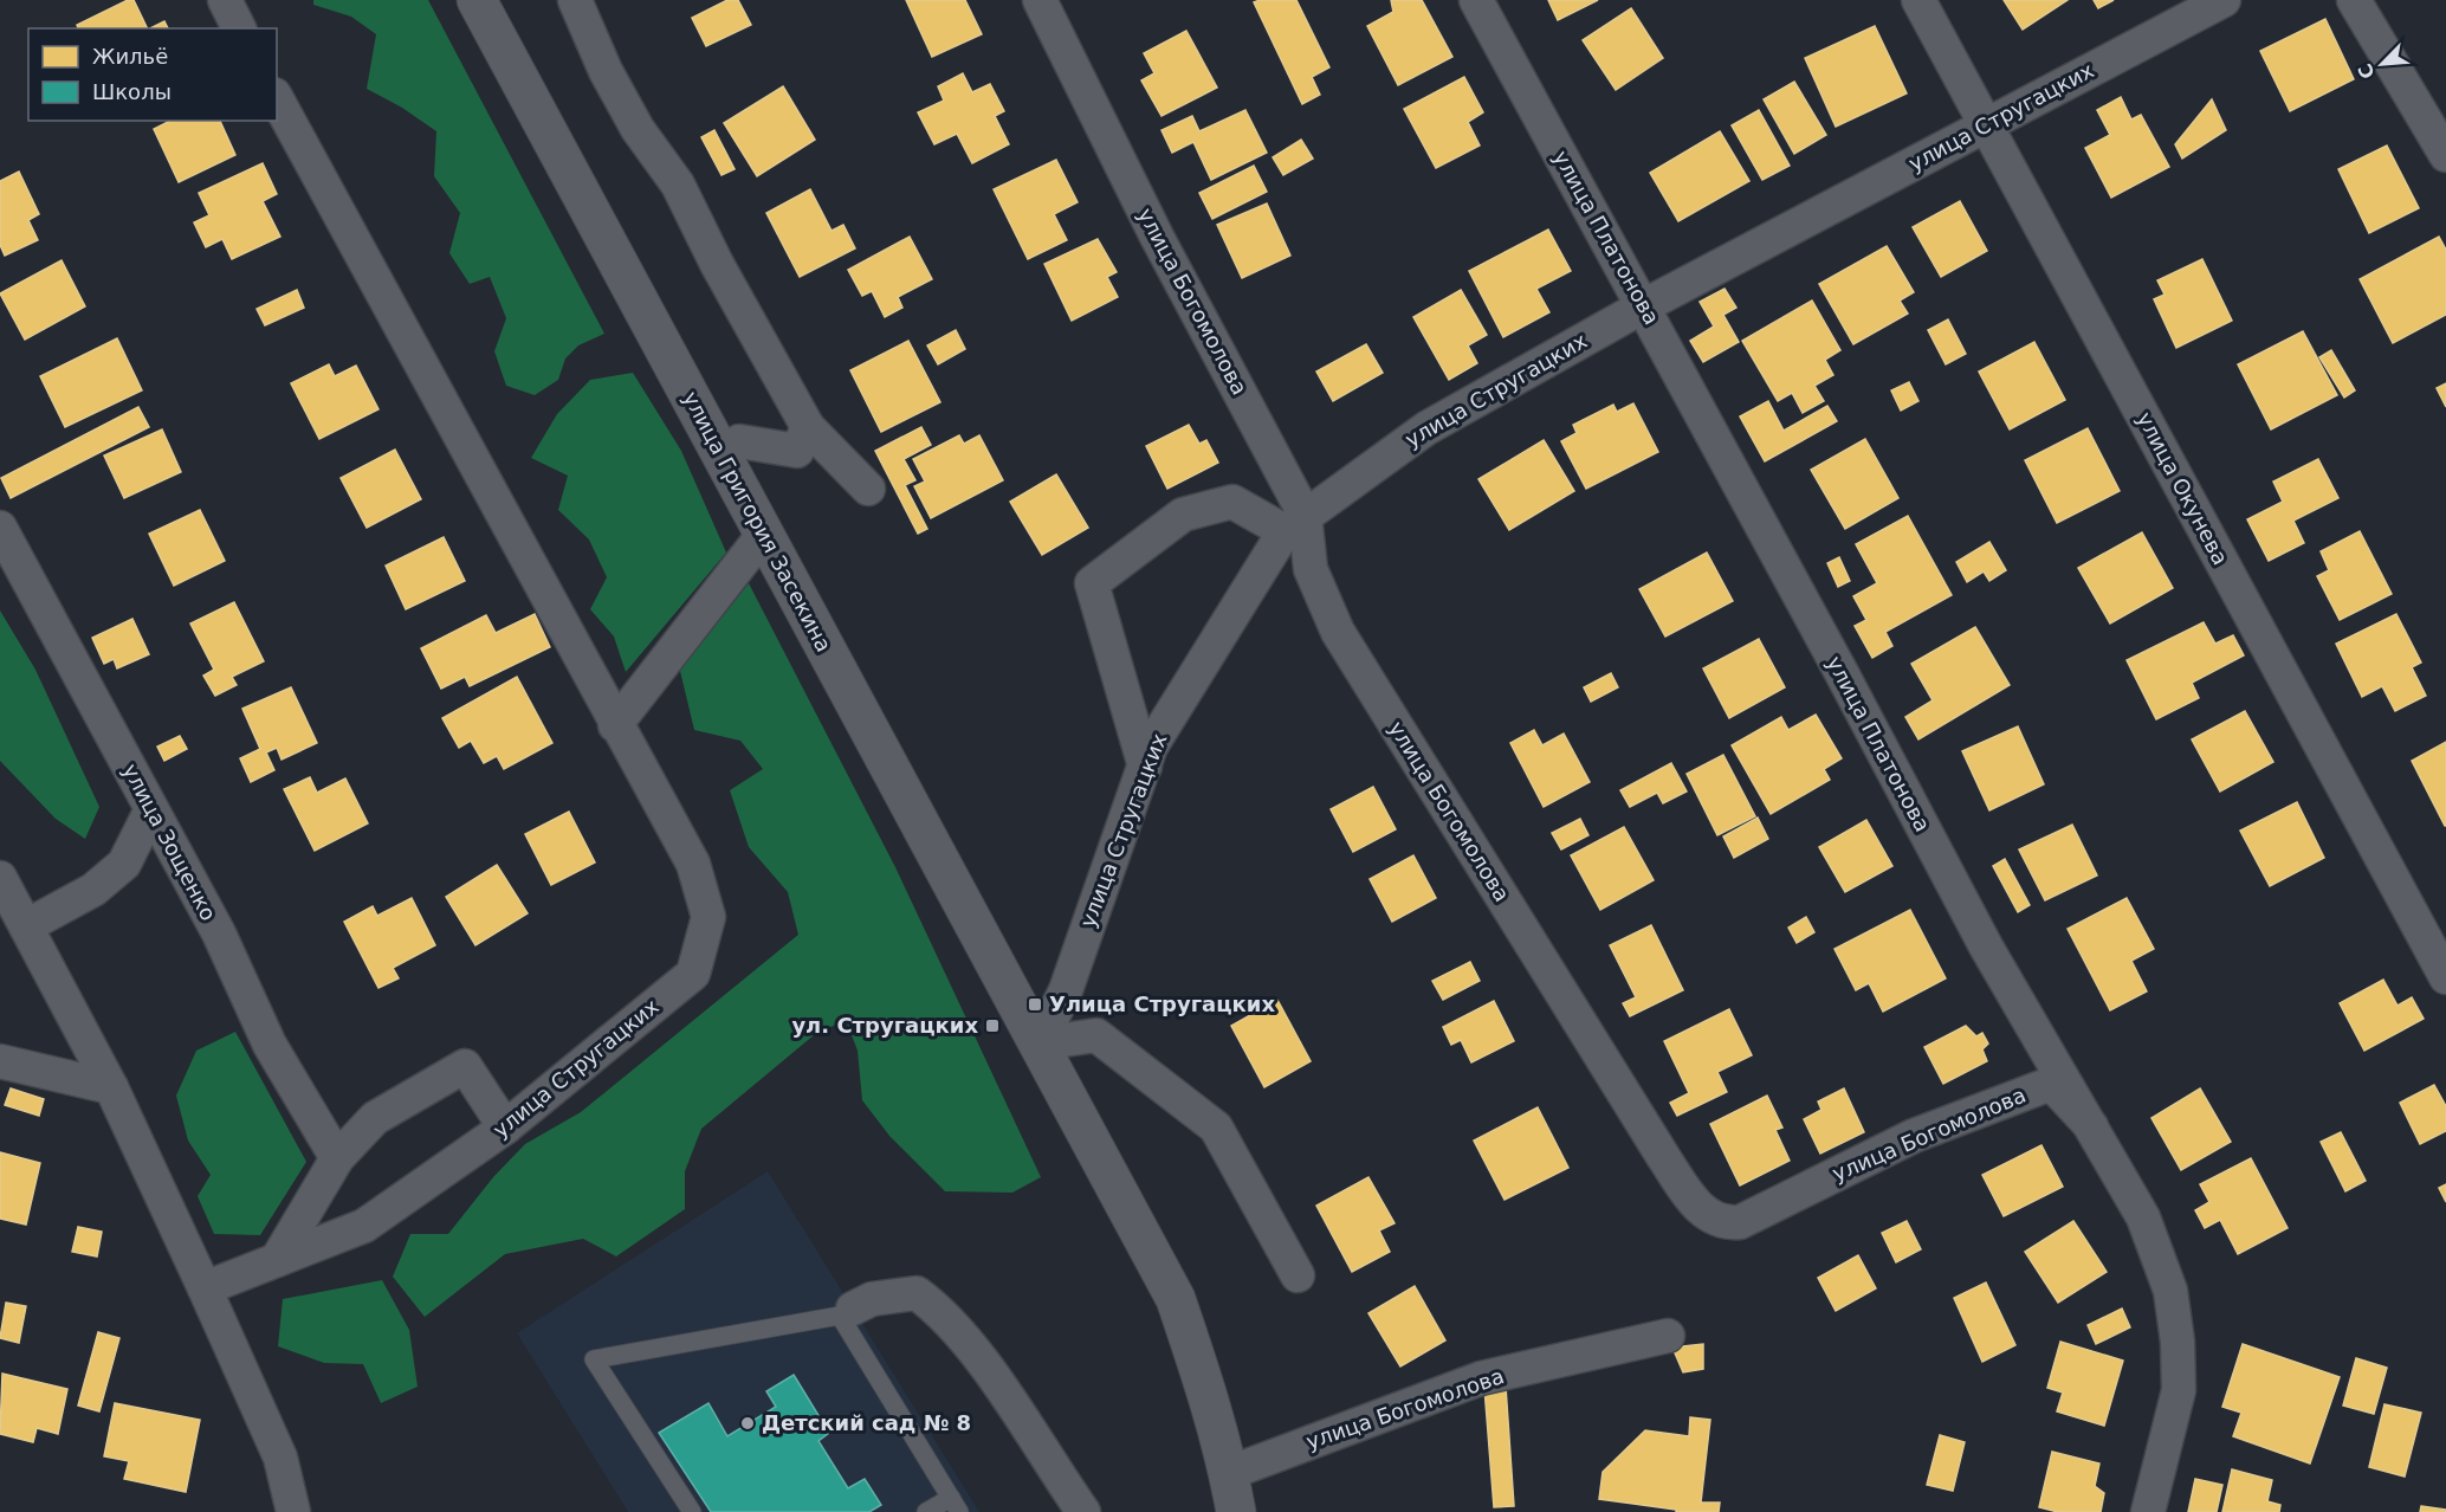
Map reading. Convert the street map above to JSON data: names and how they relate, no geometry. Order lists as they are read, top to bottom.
{
  "streets": {
    "main road": ["улица Григория Засекина"],
    "street": [
      "улица Стругацких",
      "улица Платонова",
      "улица Богомолова",
      "улица Окунева",
      "улица Зощенко"
    ]
  },
  "crossings": [
    ["улица Стругацких", "улица Платонова"],
    ["улица Стругацких", "улица Богомолова"],
    ["улица Стругацких", "улица Окунева"],
    ["улица Стругацких", "улица Григория Засекина"],
    ["улица Платонова", "улица Богомолова"],
    ["улица Богомолова", "улица Григория Засекина"]
  ],
  "places": {
    "transit": ["Улица Стругацких", "ул. Стругацких"],
    "other": ["Детский сад № 8"]
  },
  "legend": ["Жильё", "Школы"],
  "north": "bottom left"
}
